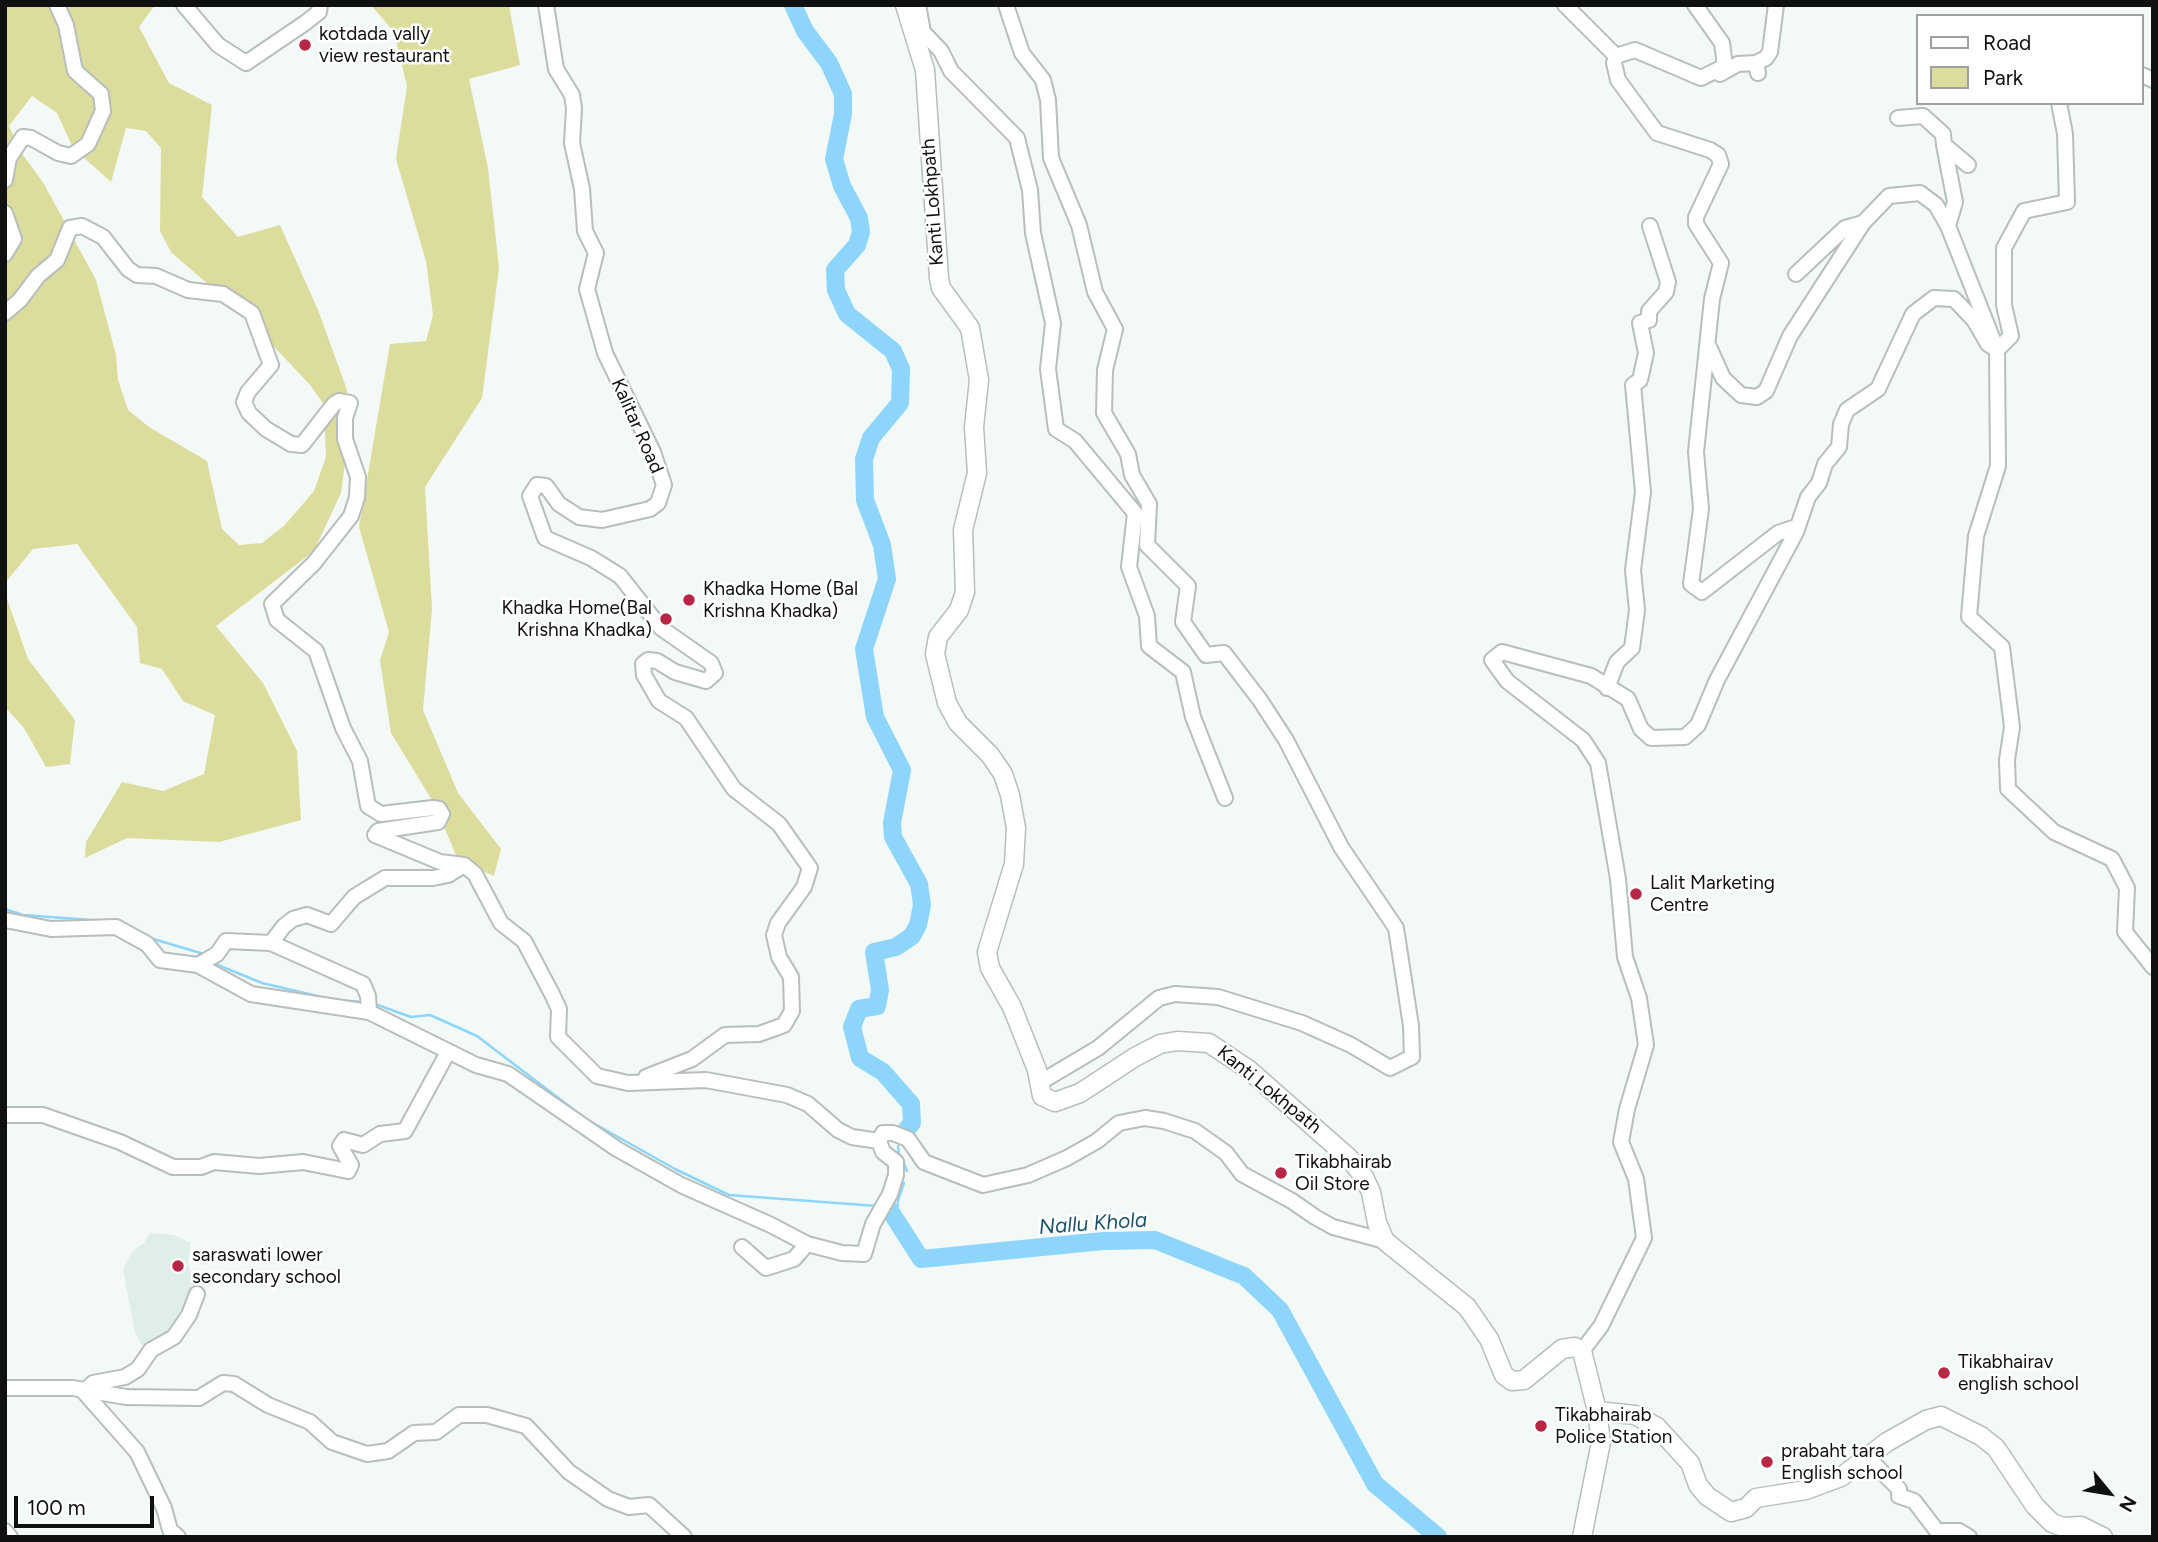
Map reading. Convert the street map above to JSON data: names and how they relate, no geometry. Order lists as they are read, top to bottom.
{
  "streets": {
    "main road": ["Kanti Lokhpath"],
    "street": ["Kalitar Road"]
  },
  "water": ["Nallu Khola"],
  "places": [
    "kotdada vally view restaurant",
    "Khadka Home (Bal Krishna Khadka)",
    "Khadka Home(Bal Krishna Khadka)",
    "Lalit Marketing Centre",
    "Tikabhairab Oil Store",
    "saraswati lower secondary school",
    "Tikabhairav english school",
    "Tikabhairab Police Station",
    "prabaht tara English school"
  ],
  "legend": ["Road", "Park"],
  "scale_bar": "100 m",
  "north": "bottom right"
}
